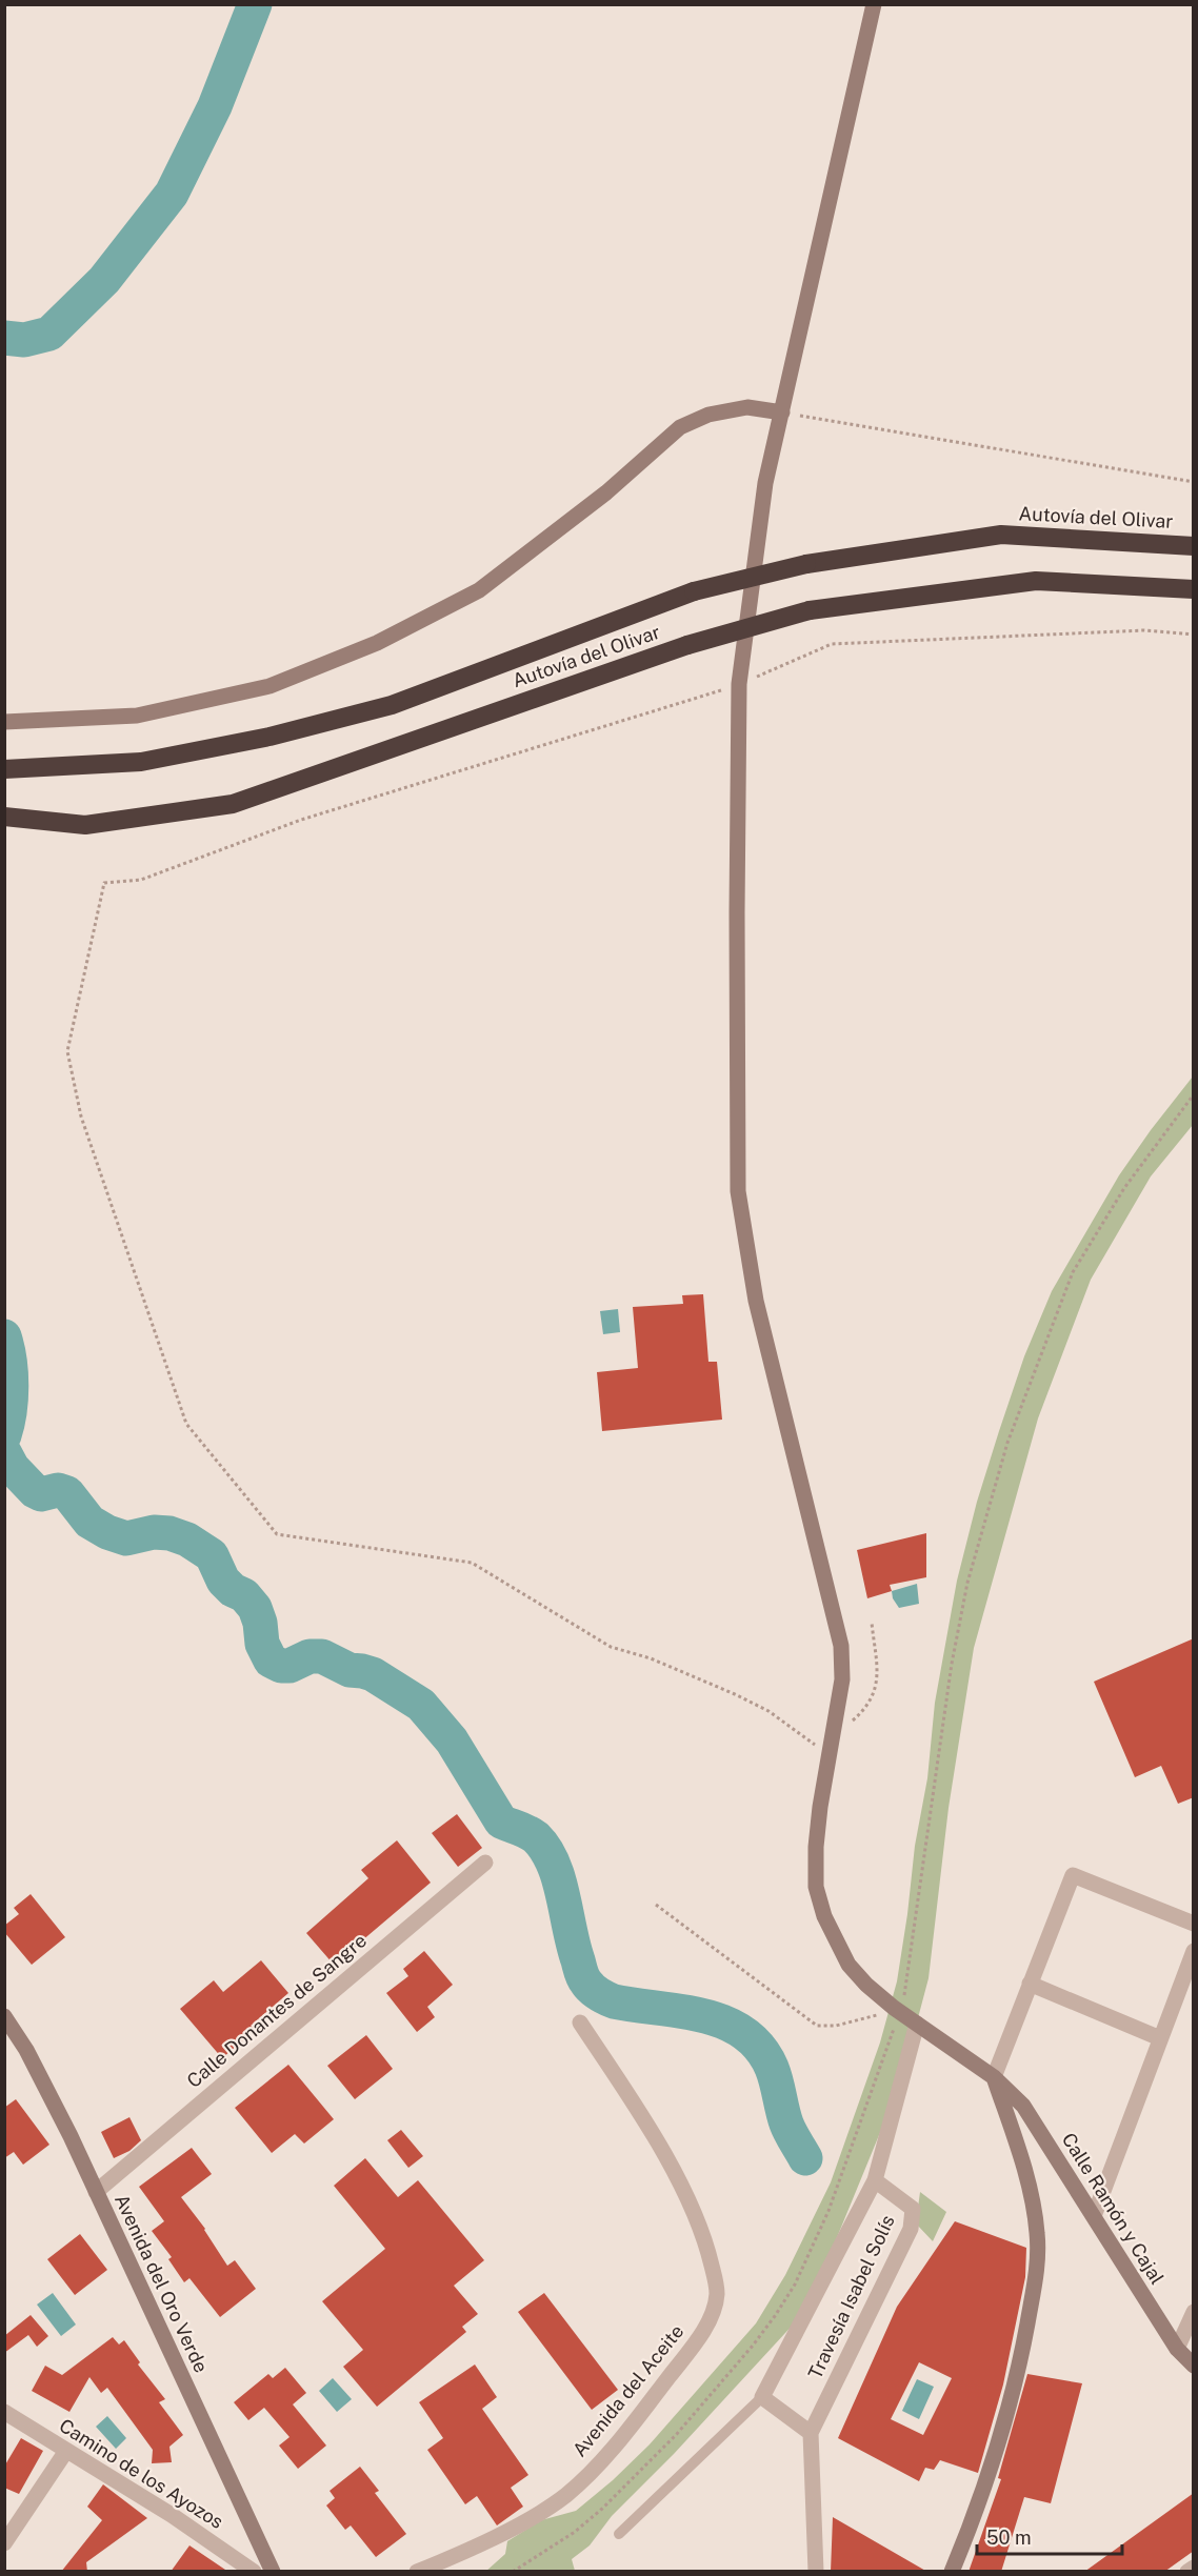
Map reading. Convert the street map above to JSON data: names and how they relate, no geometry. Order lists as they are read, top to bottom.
{
  "streets": {
    "highway": ["Autovía del Olivar"],
    "street": [
      "Calle Donantes de Sangre",
      "Calle Ramón y Cajal",
      "Avenida del Oro Verde",
      "Travesía Isabel Solís",
      "Avenida del Aceite",
      "Camino de los Ayozos"
    ]
  },
  "crossings": [
    ["Calle Donantes de Sangre", "Avenida del Oro Verde"]
  ],
  "scale_bar": "50 m"
}
